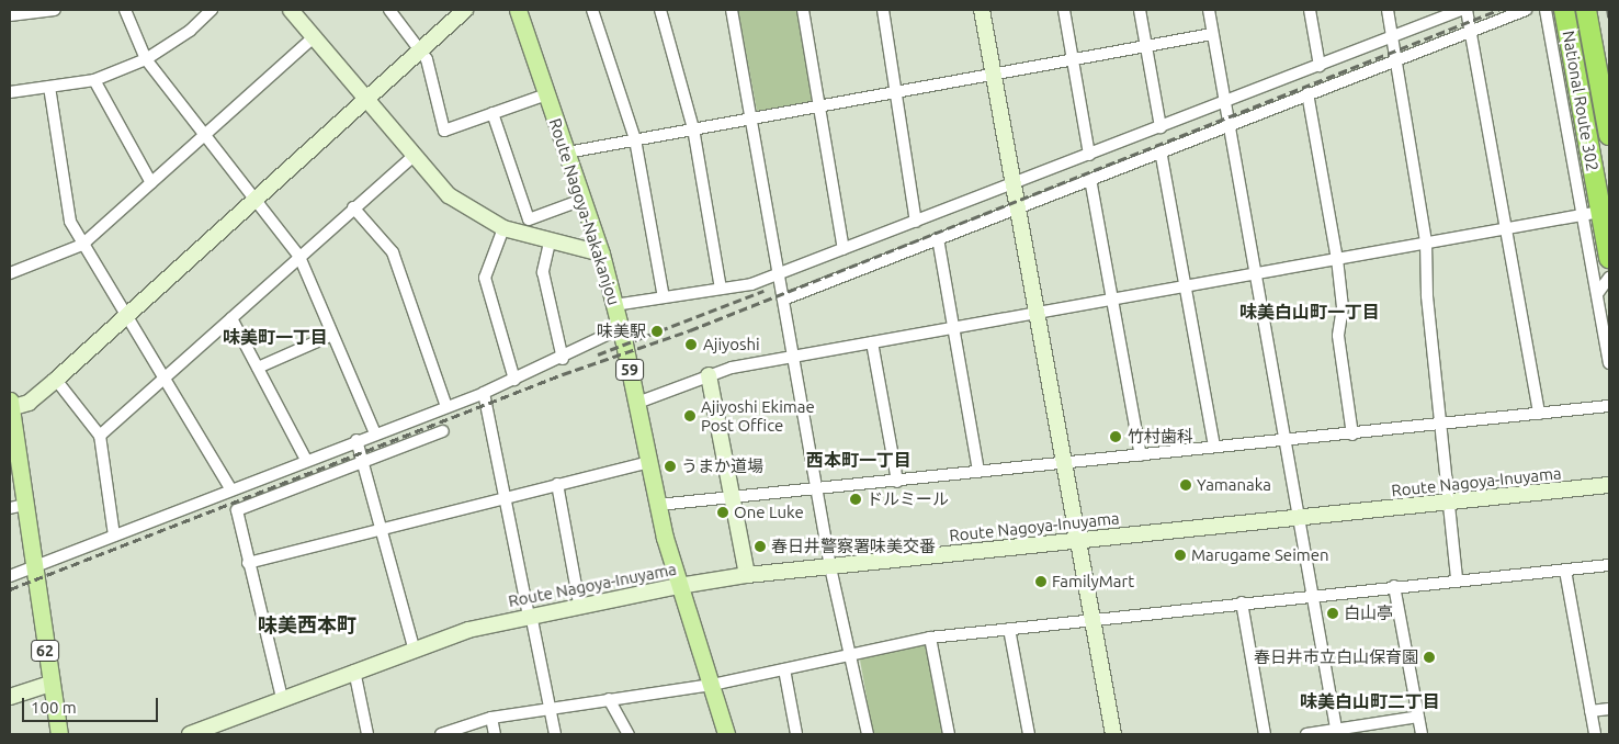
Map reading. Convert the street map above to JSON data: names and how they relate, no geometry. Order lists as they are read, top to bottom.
{
  "streets": {
    "highway": ["National Route 302"],
    "main road": ["Route Nagoya-Nakakanjou", "59", "62"],
    "street": ["Route Nagoya-Inuyama"]
  },
  "crossings": [
    ["Route Nagoya-Nakakanjou", "Route Nagoya-Inuyama"]
  ],
  "districts": [
    "味美白山町一丁目",
    "味美町一丁目",
    "西本町一丁目",
    "味美西本町",
    "味美白山町二丁目"
  ],
  "places": [
    "味美駅",
    "Ajiyoshi",
    "Ajiyoshi Ekimae Post Office",
    "竹村歯科",
    "うまか道場",
    "Yamanaka",
    "ドルミール",
    "One Luke",
    "春日井警察署味美交番",
    "Marugame Seimen",
    "FamilyMart",
    "白山亭",
    "春日井市立白山保育園"
  ],
  "scale_bar": "100 m"
}
